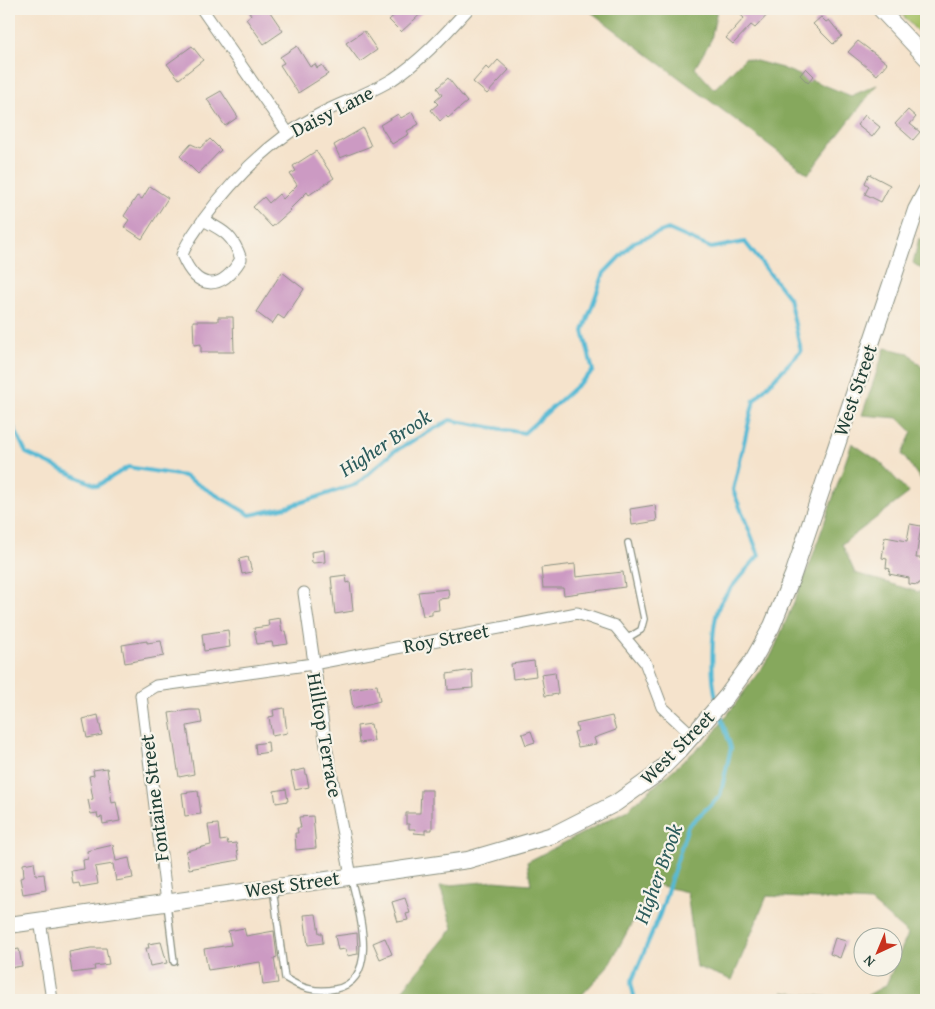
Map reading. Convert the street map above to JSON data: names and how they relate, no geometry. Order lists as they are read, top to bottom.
{
  "streets": {
    "main road": ["West Street"],
    "street": [
      "Daisy Lane",
      "Roy Street",
      "Hilltop Terrace",
      "Fontaine Street"
    ]
  },
  "crossings": [
    ["West Street", "Roy Street"],
    ["West Street", "Hilltop Terrace"],
    ["West Street", "Fontaine Street"],
    ["Roy Street", "Hilltop Terrace"],
    ["Roy Street", "Fontaine Street"]
  ],
  "water": ["Higher Brook"],
  "north": "bottom left"
}
